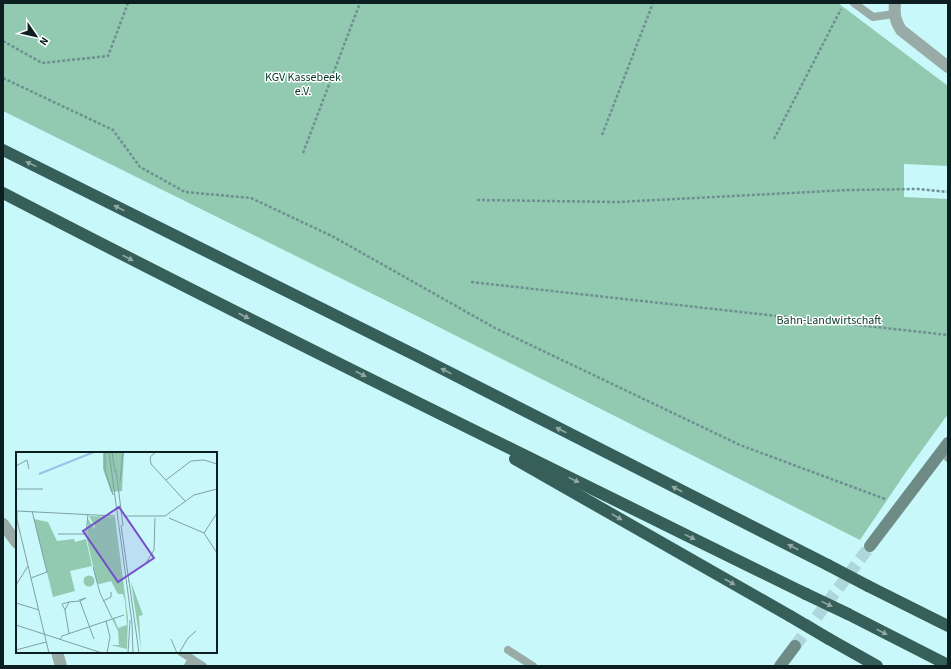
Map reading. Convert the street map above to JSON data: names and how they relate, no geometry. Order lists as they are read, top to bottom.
{
  "parks": ["KGV Kassebeek e.V.", "Bahn-Landwirtschaft"],
  "north": "bottom right"
}
